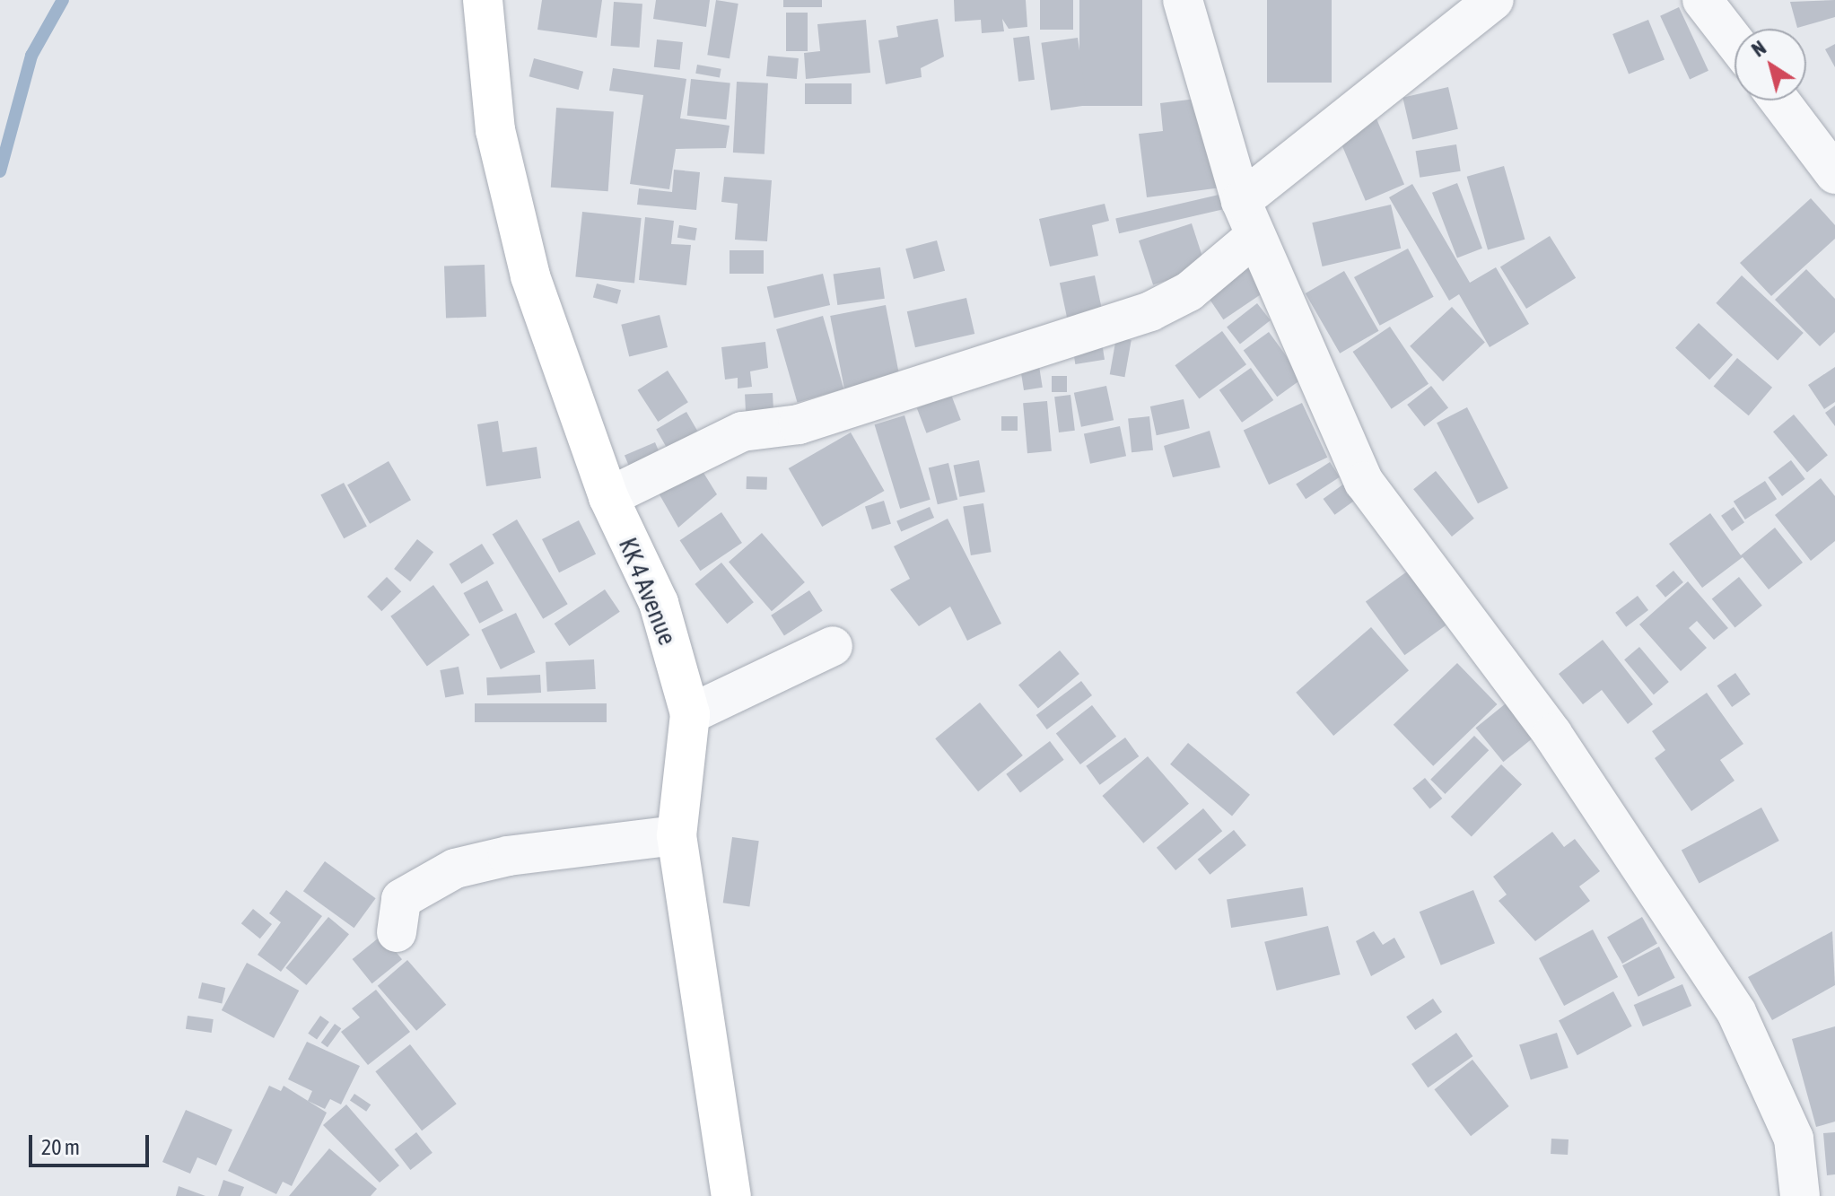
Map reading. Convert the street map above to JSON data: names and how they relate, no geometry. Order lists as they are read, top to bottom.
{
  "streets": {
    "main road": ["KK 4 Avenue"]
  },
  "scale_bar": "20 m",
  "north": "top left"
}
